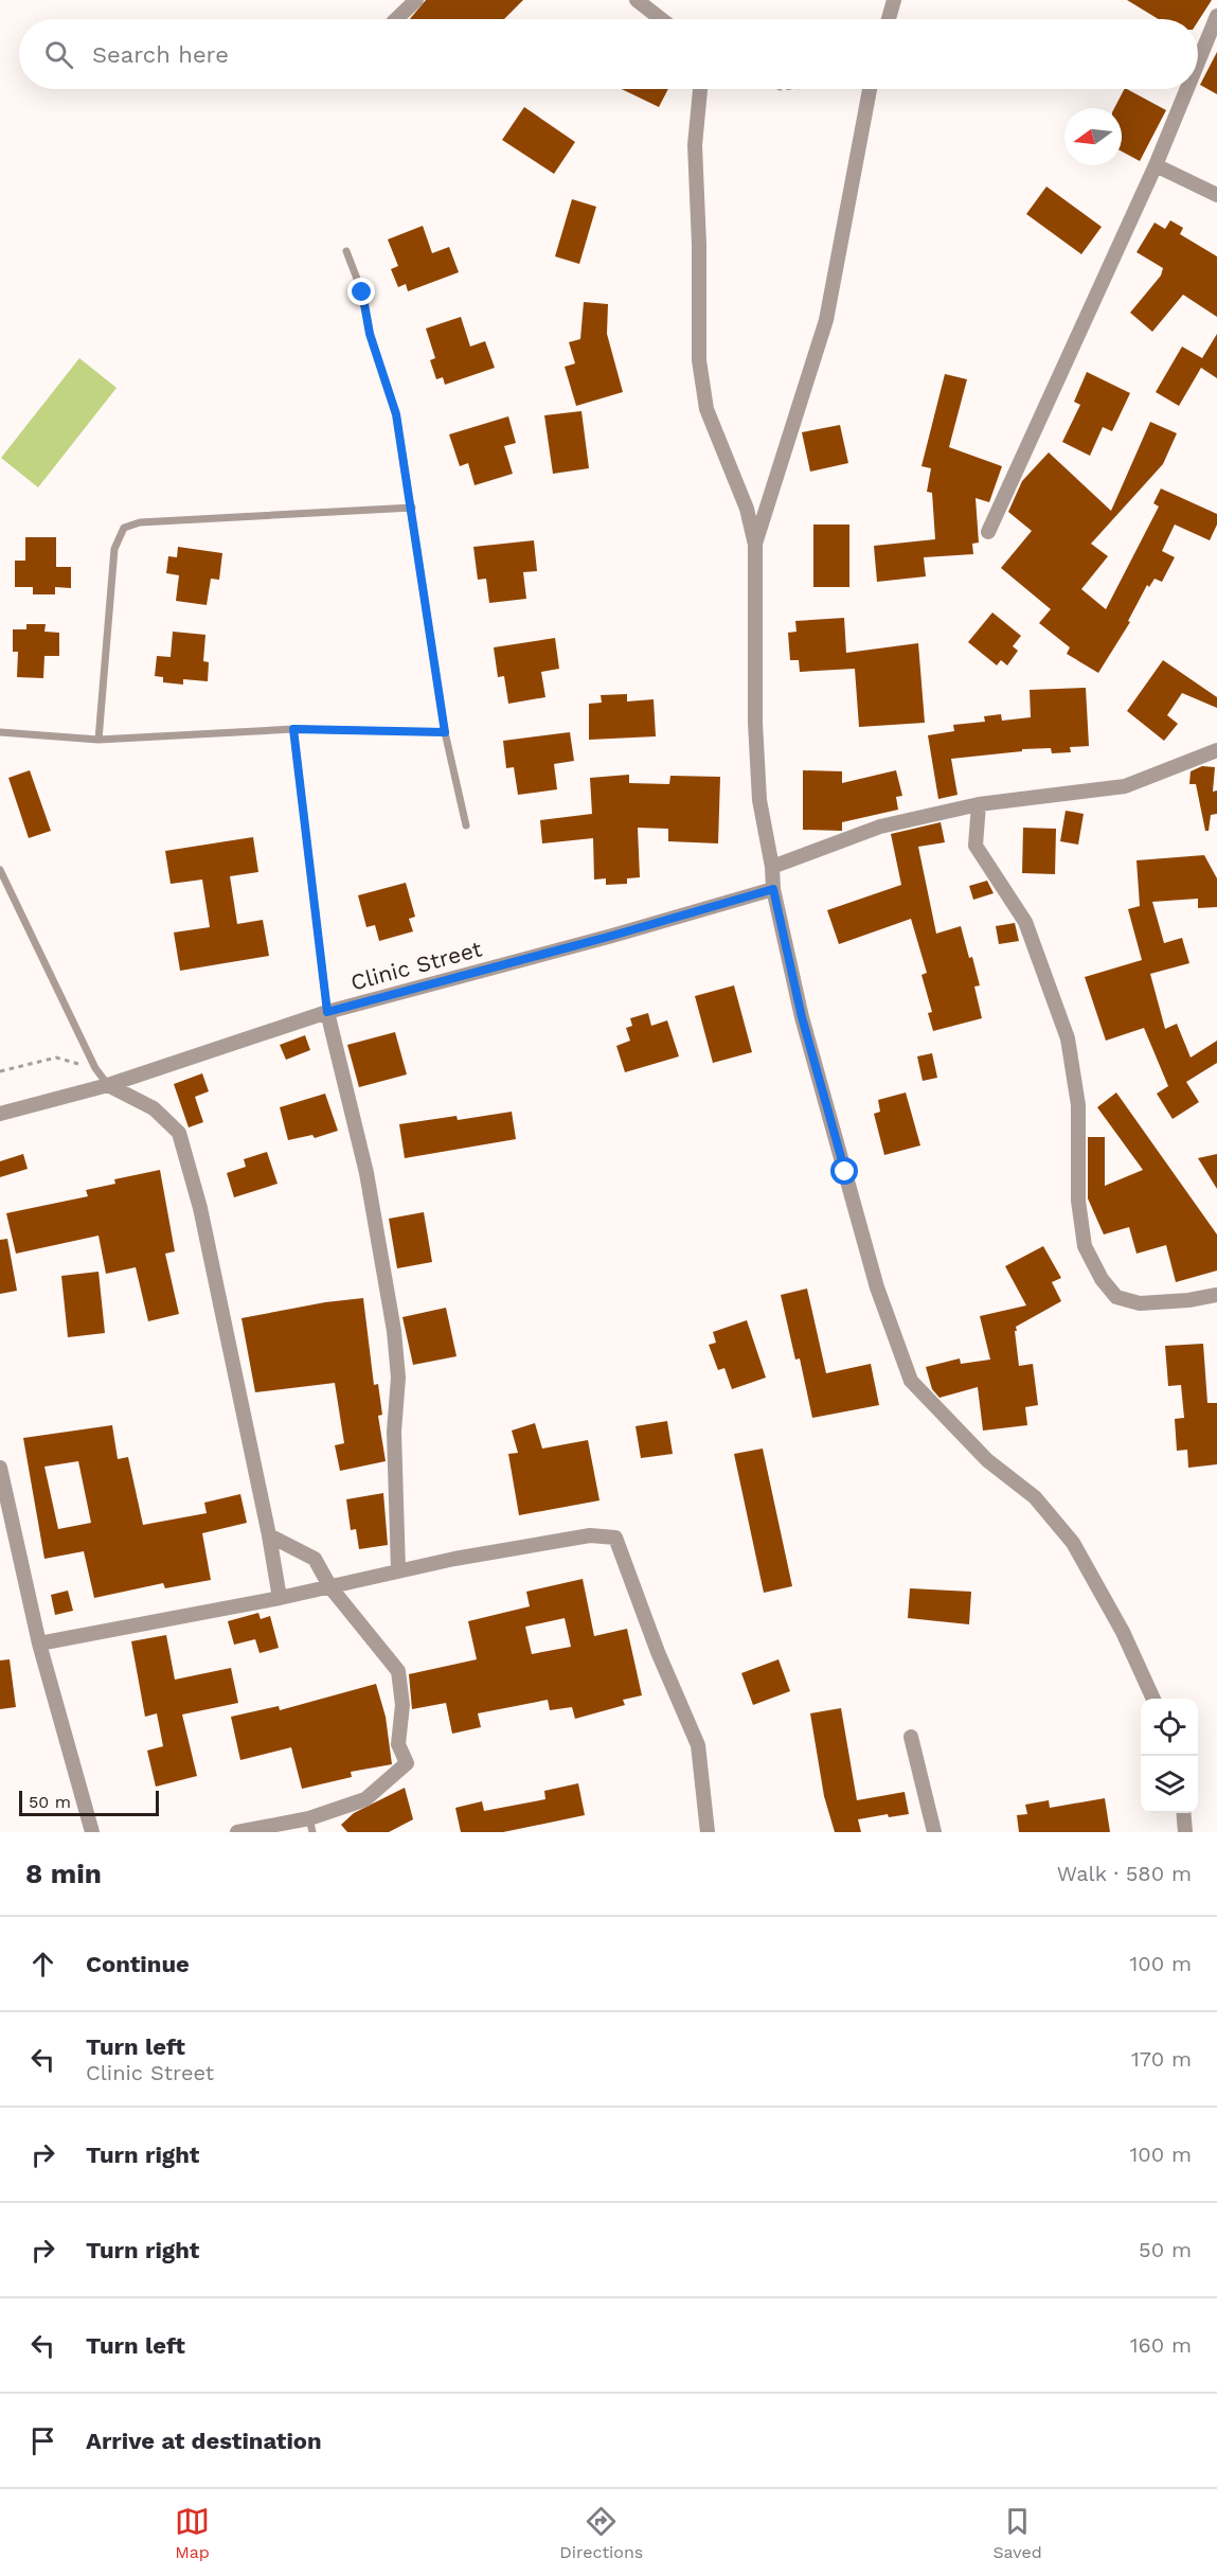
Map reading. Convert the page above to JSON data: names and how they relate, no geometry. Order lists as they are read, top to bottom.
{
  "streets": {
    "street": ["Clinic Street"]
  },
  "scale_bar": "50 m",
  "north": "left",
  "page": {
    "search": "Search here",
    "scale": "50 m",
    "heading": ["8 min", "Walk · 580 m"],
    "list": [
      ["Continue", "100 m"],
      ["Turn left", "Clinic Street", "170 m"],
      ["Turn right", "100 m"],
      ["Turn right", "50 m"],
      ["Turn left", "160 m"],
      "Arrive at destination"
    ],
    "nav": ["Map", "Directions", "Saved"]
  }
}
